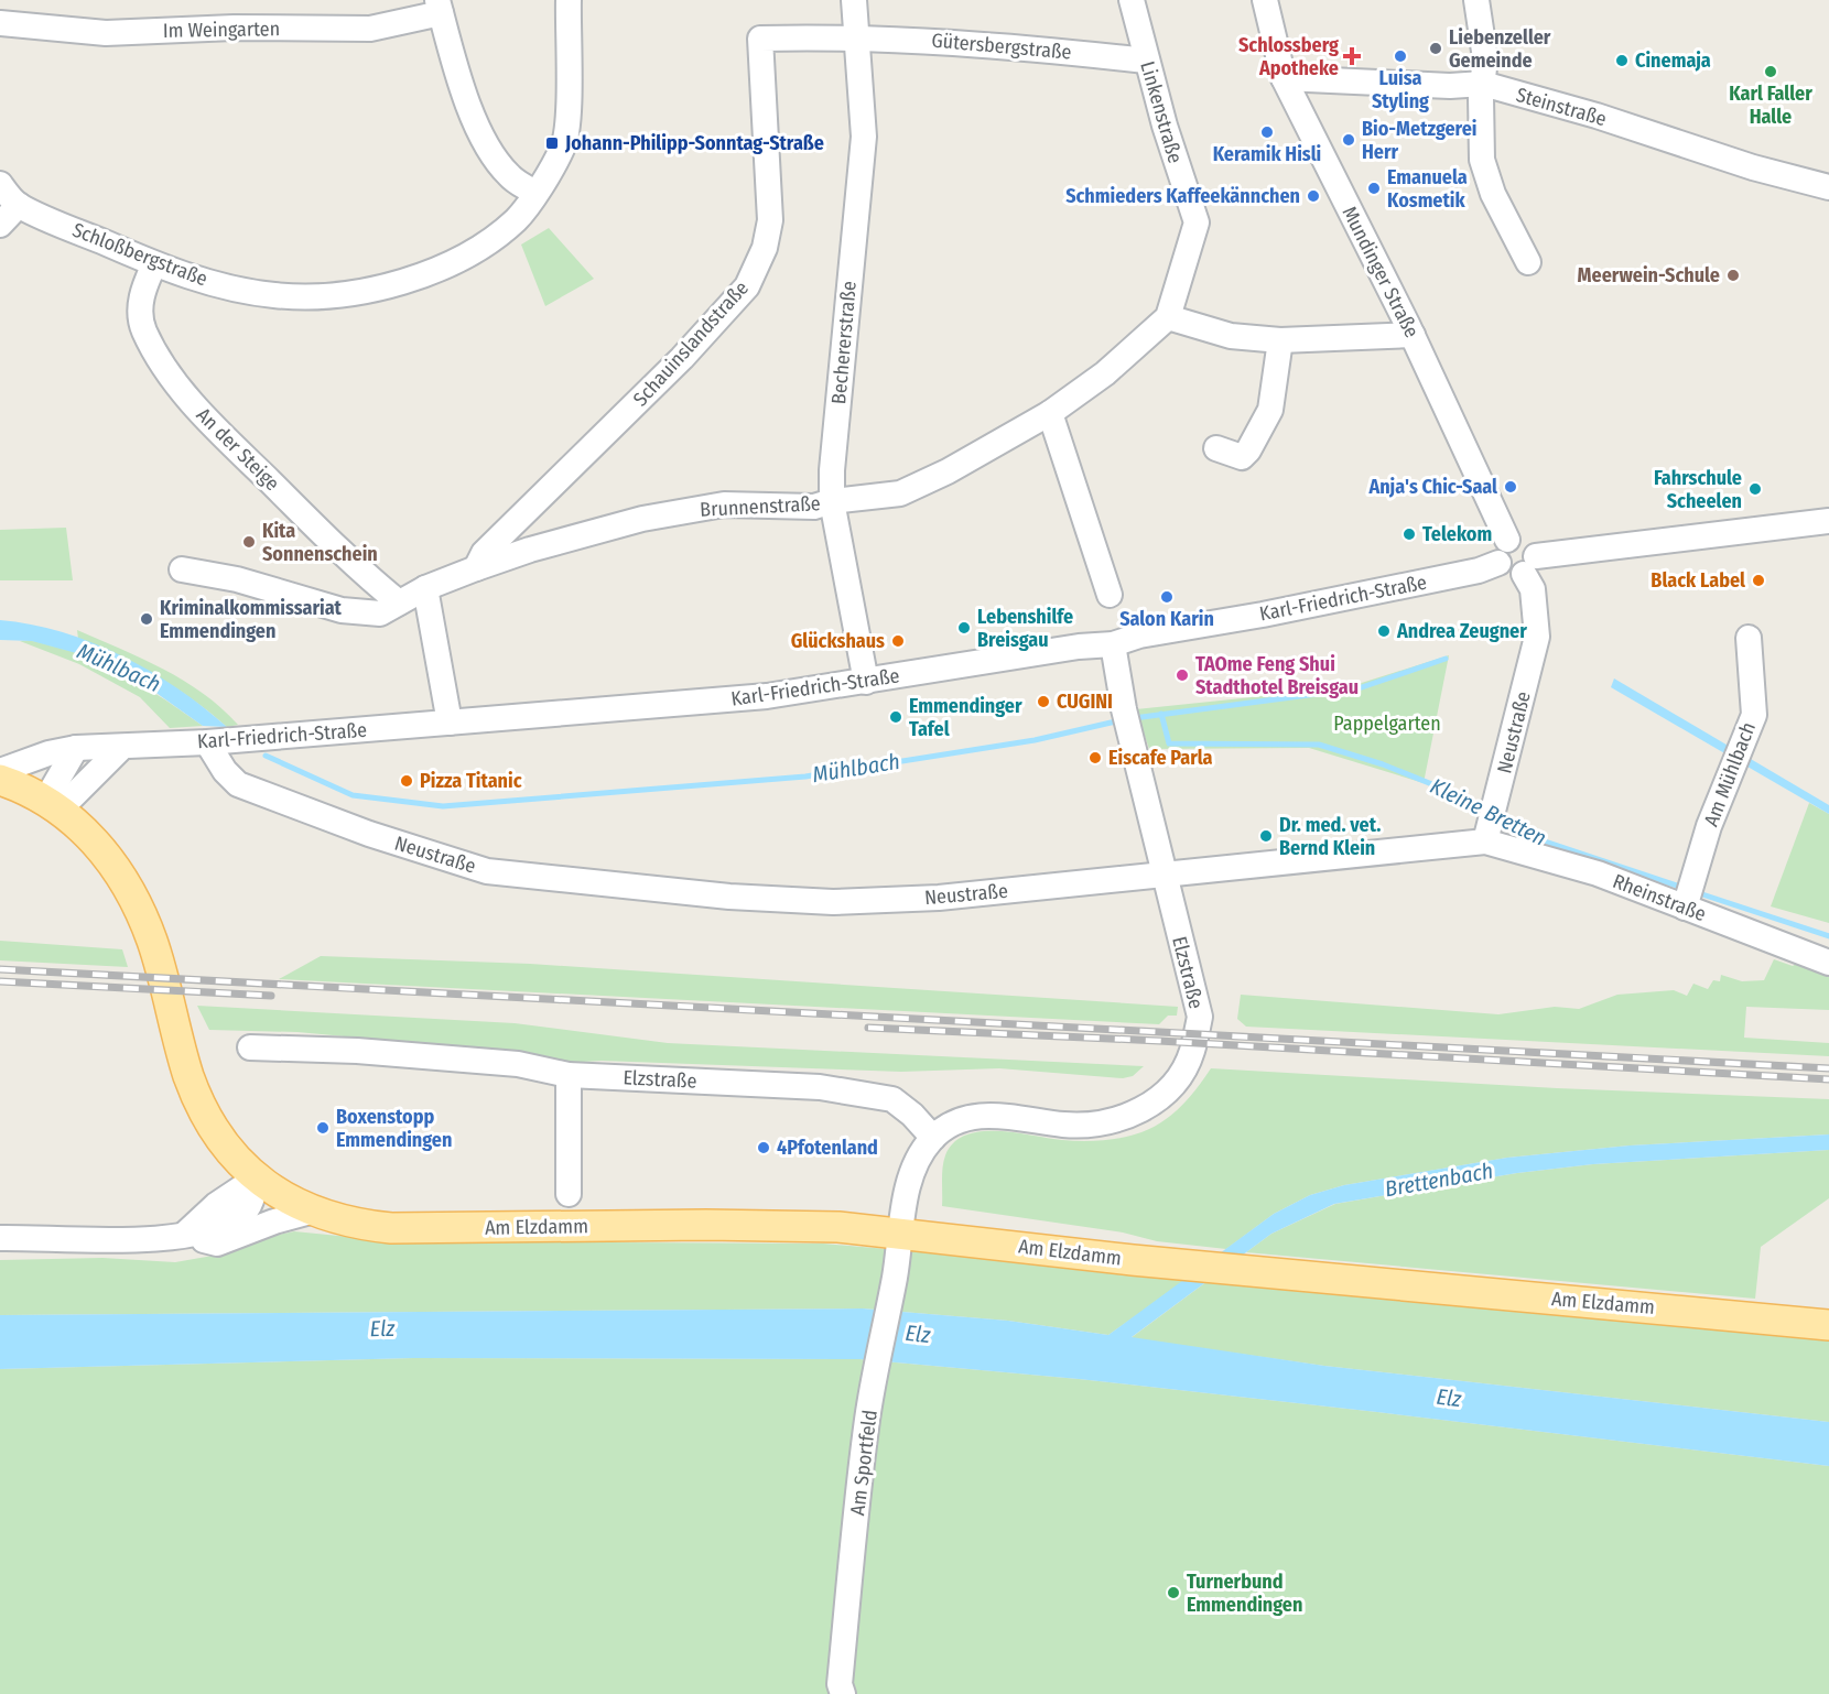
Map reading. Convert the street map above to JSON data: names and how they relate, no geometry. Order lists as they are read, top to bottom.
{
  "streets": {
    "main road": ["Am Elzdamm"],
    "street": [
      "Im Weingarten",
      "Gütersbergstraße",
      "Steinstraße",
      "Linkenstraße",
      "Schloßbergstraße",
      "Mundinger Straße",
      "Bechererstraße",
      "Schauinslandstraße",
      "An der Steige",
      "Brunnenstraße",
      "Karl-Friedrich-Straße",
      "Neustraße",
      "Am Mühlbach",
      "Rheinstraße",
      "Elzstraße",
      "Am Sportfeld"
    ]
  },
  "crossings": [
    ["Gütersbergstraße", "Linkenstraße"],
    ["Gütersbergstraße", "Bechererstraße"],
    ["Gütersbergstraße", "Schauinslandstraße"],
    ["Steinstraße", "Mundinger Straße"],
    ["Linkenstraße", "Brunnenstraße"],
    ["Schloßbergstraße", "An der Steige"],
    ["Mundinger Straße", "Karl-Friedrich-Straße"],
    ["Mundinger Straße", "Neustraße"],
    ["Bechererstraße", "Schauinslandstraße"],
    ["Bechererstraße", "Brunnenstraße"],
    ["Bechererstraße", "Karl-Friedrich-Straße"],
    ["Schauinslandstraße", "Brunnenstraße"],
    ["An der Steige", "Brunnenstraße"],
    ["Karl-Friedrich-Straße", "Neustraße"],
    ["Karl-Friedrich-Straße", "Elzstraße"],
    ["Neustraße", "Rheinstraße"],
    ["Neustraße", "Elzstraße"],
    ["Am Mühlbach", "Rheinstraße"],
    ["Elzstraße", "Am Elzdamm"],
    ["Elzstraße", "Am Sportfeld"],
    ["Am Elzdamm", "Am Sportfeld"]
  ],
  "water": [
    "Mühlbach",
    "Kleine Bretten",
    "Brettenbach",
    "Elz"
  ],
  "parks": ["Pappelgarten"],
  "places": {
    "other": [
      "Liebenzeller Gemeinde",
      "Luisa Styling",
      "Cinemaja",
      "Karl Faller Halle",
      "Keramik Hisli",
      "Bio-Metzgerei Herr",
      "Emanuela Kosmetik",
      "Schmieders Kaffeekännchen",
      "Meerwein-Schule",
      "Anja's Chic-Saal",
      "Fahrschule Scheelen",
      "Telekom",
      "Kita Sonnenschein",
      "Black Label",
      "Salon Karin",
      "Kriminalkommissariat Emmendingen",
      "Lebenshilfe Breisgau",
      "Andrea Zeugner",
      "Glückshaus",
      "TAOme Feng Shui Stadthotel Breisgau",
      "CUGINI",
      "Emmendinger Tafel",
      "Eiscafe Parla",
      "Pizza Titanic",
      "Dr. med. vet. Bernd Klein",
      "Boxenstopp Emmendingen",
      "4Pfotenland",
      "Turnerbund Emmendingen"
    ],
    "health": ["Schlossberg Apotheke"],
    "transit": ["Johann-Philipp-Sonntag-Straße"]
  }
}
